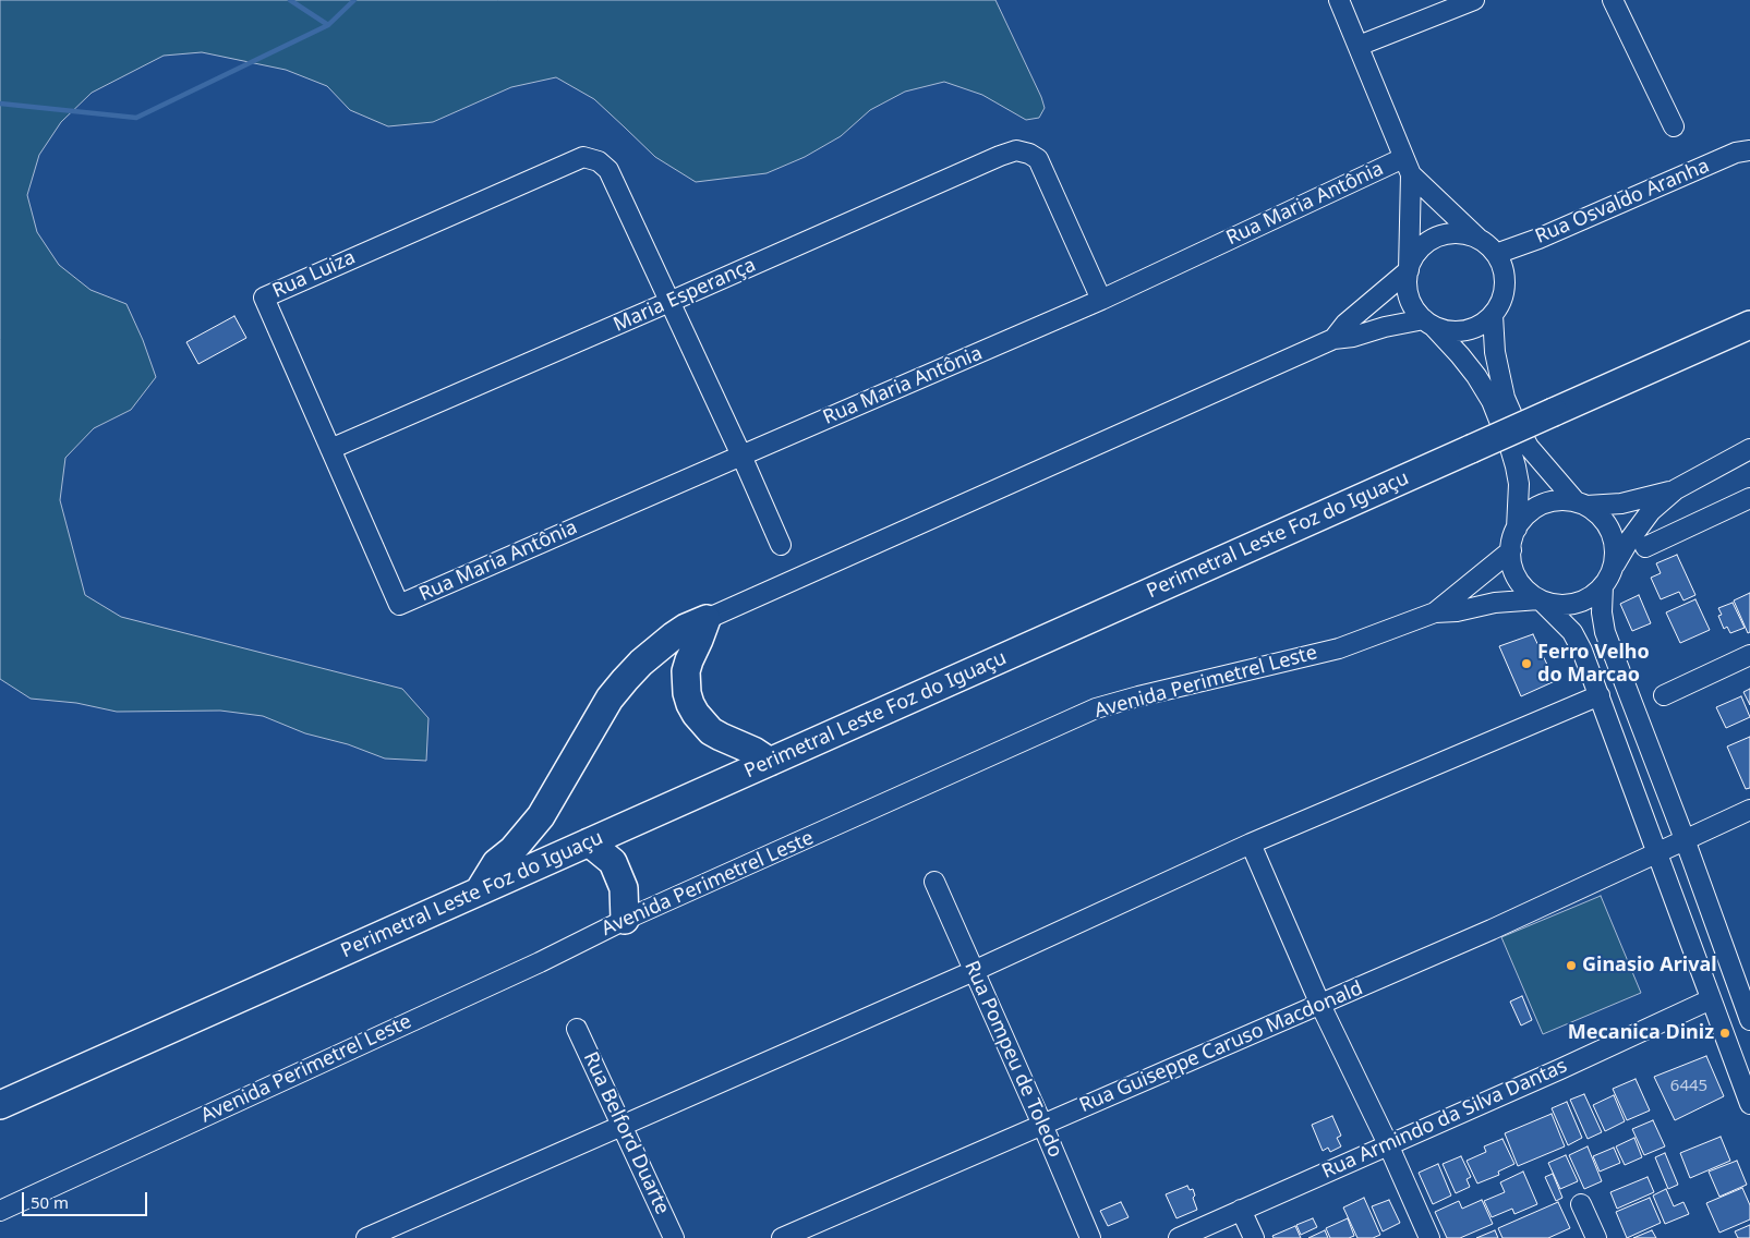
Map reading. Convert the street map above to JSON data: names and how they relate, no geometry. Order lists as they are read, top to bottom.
{
  "streets": {
    "highway": ["Perimetral Leste Foz do Iguaçu"],
    "street": [
      "Rua Osvaldo Aranha",
      "Rua Maria Antônia",
      "Rua Luiza",
      "Maria Esperança",
      "Avenida Perimetrel Leste",
      "Rua Guiseppe Caruso Macdonald",
      "Rua Pompeu de Toledo",
      "Rua Armindo da Silva Dantas",
      "Rua Belford Duarte"
    ]
  },
  "crossings": [
    ["Rua Maria Antônia", "Rua Luiza"],
    ["Rua Maria Antônia", "Maria Esperança"],
    ["Rua Luiza", "Maria Esperança"],
    ["Rua Guiseppe Caruso Macdonald", "Rua Pompeu de Toledo"]
  ],
  "places": ["Ferro Velho do Marcao", "Ginasio Arival", "Mecanica Diniz"],
  "house_numbers": ["6445"],
  "scale_bar": "50 m"
}
